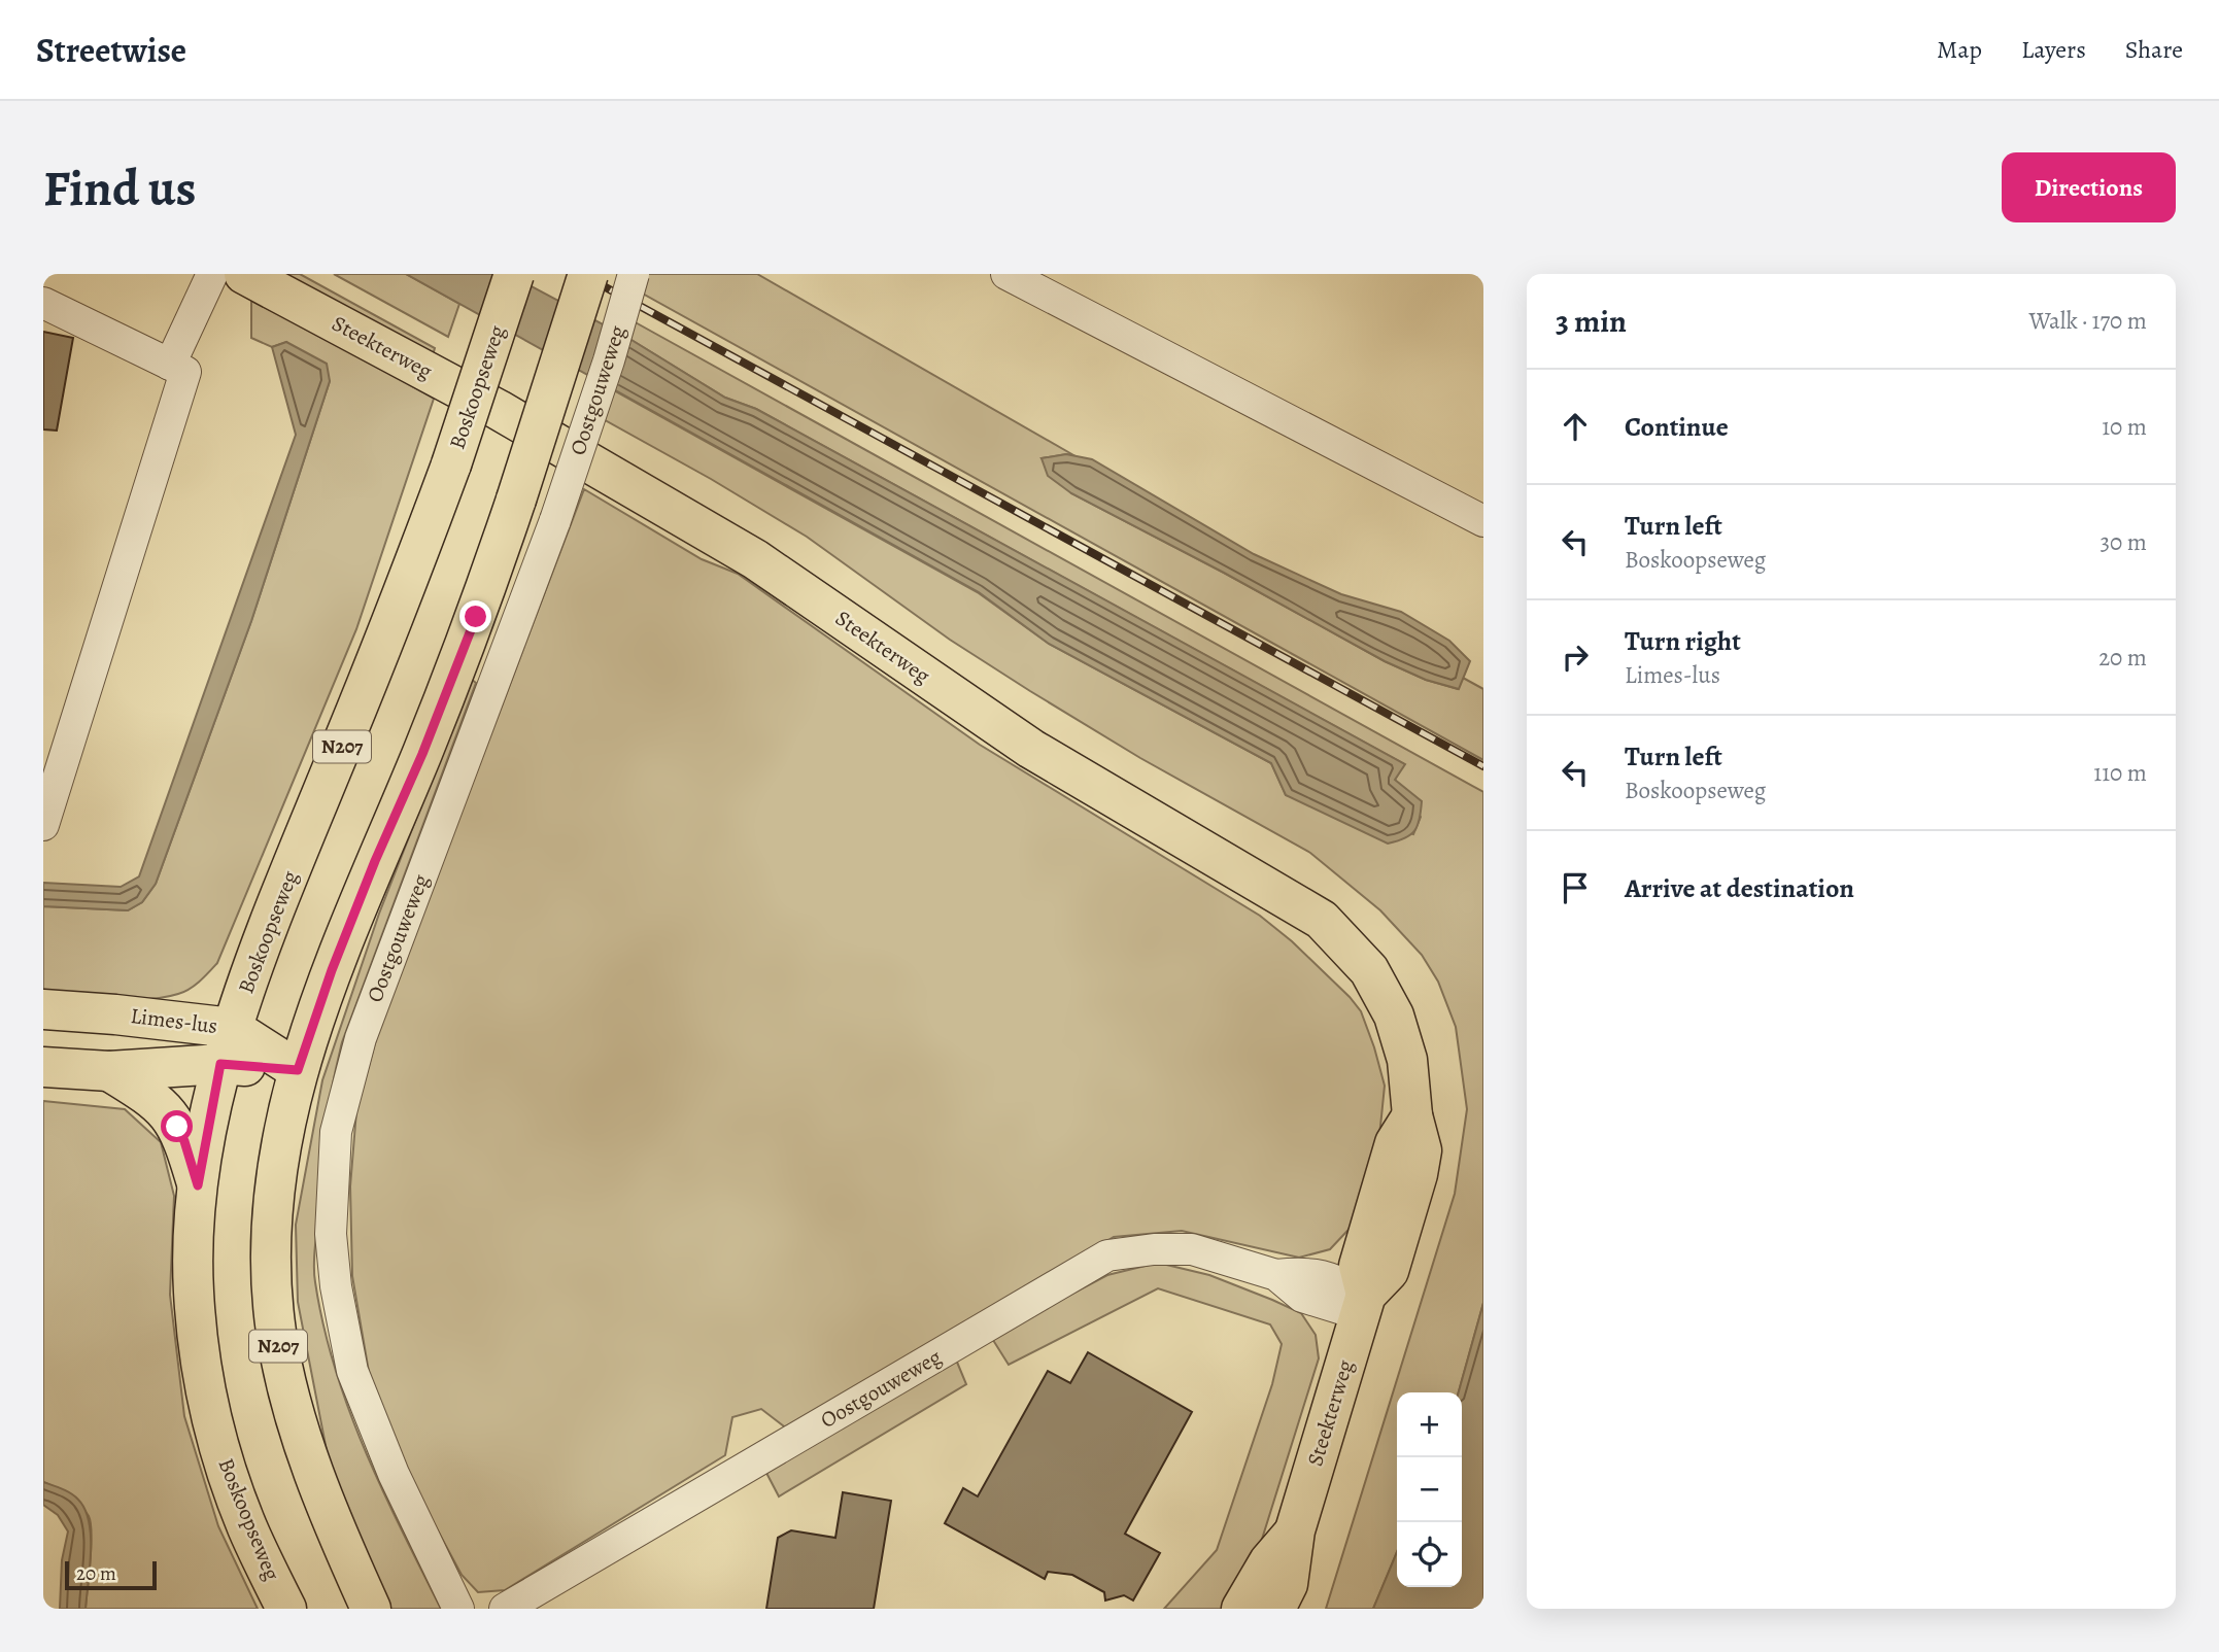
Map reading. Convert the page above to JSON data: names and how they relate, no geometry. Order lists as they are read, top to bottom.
{
  "streets": {
    "main road": [
      "Steekterweg",
      "Boskoopseweg",
      "N207",
      "Limes-lus"
    ],
    "street": ["Oostgouweweg"]
  },
  "crossings": [
    ["Steekterweg", "Oostgouweweg"],
    ["Boskoopseweg", "Limes-lus"],
    ["N207", "Limes-lus"]
  ],
  "scale_bar": "20 m",
  "page": {
    "header": "Streetwise",
    "nav": ["Map", "Layers", "Share"],
    "buttons": "Directions",
    "title": "Find us",
    "heading": ["3 min", "Walk · 170 m"],
    "list": [
      ["Continue", "10 m"],
      ["Turn left", "Boskoopseweg", "30 m"],
      ["Turn right", "Limes-lus", "20 m"],
      ["Turn left", "Boskoopseweg", "110 m"],
      "Arrive at destination"
    ],
    "map_buttons": ["+", "−"],
    "scale": "20 m"
  }
}
